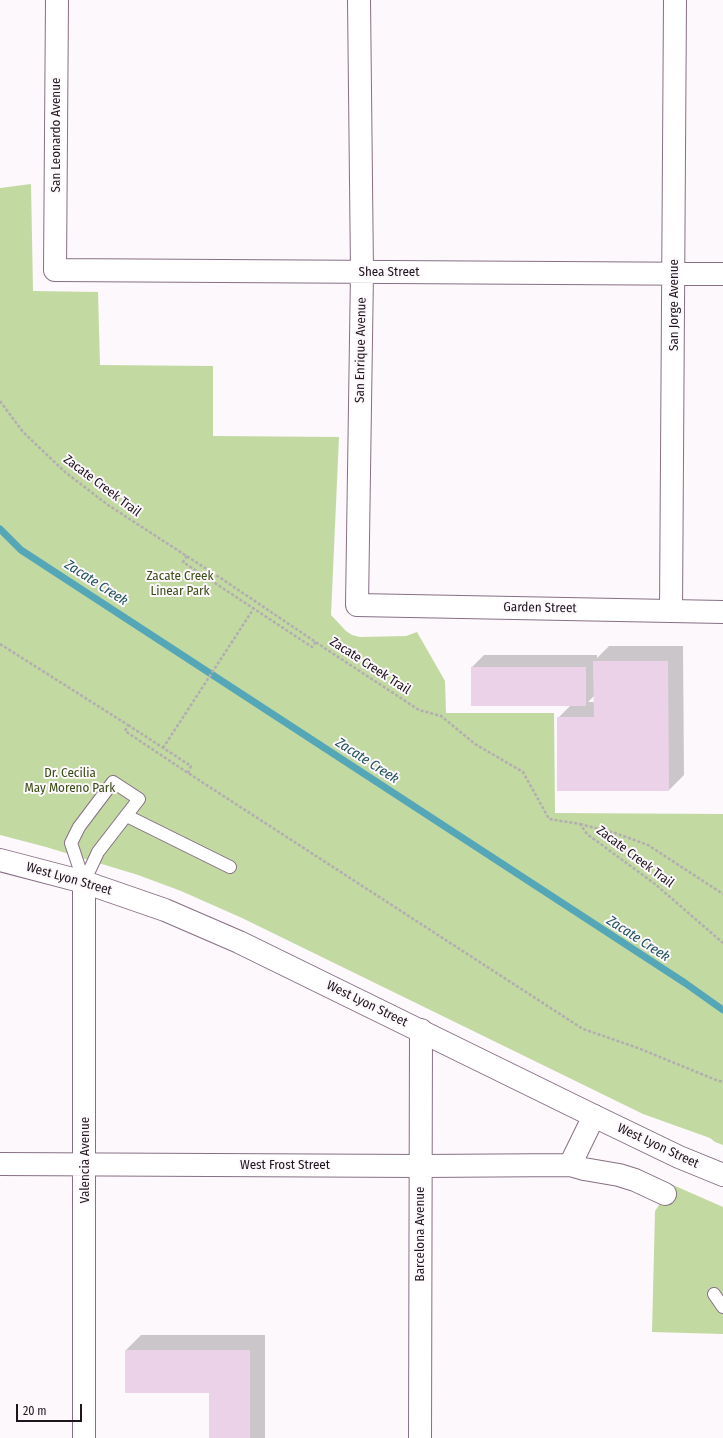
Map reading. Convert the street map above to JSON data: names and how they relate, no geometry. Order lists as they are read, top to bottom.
{
  "streets": {
    "street": [
      "San Leonardo Avenue",
      "Shea Street",
      "San Jorge Avenue",
      "San Enrique Avenue",
      "Garden Street",
      "West Lyon Street",
      "Valencia Avenue",
      "West Frost Street",
      "Barcelona Avenue"
    ],
    "path": ["Zacate Creek Trail"]
  },
  "crossings": [
    ["San Leonardo Avenue", "Shea Street"],
    ["Shea Street", "San Jorge Avenue"],
    ["Shea Street", "San Enrique Avenue"],
    ["San Jorge Avenue", "Garden Street"],
    ["San Enrique Avenue", "Garden Street"],
    ["West Lyon Street", "Valencia Avenue"],
    ["West Lyon Street", "Barcelona Avenue"],
    ["Valencia Avenue", "West Frost Street"],
    ["West Frost Street", "Barcelona Avenue"]
  ],
  "water": ["Zacate Creek"],
  "parks": ["Zacate Creek Linear Park", "Dr. Cecilia May Moreno Park"],
  "scale_bar": "20 m"
}
